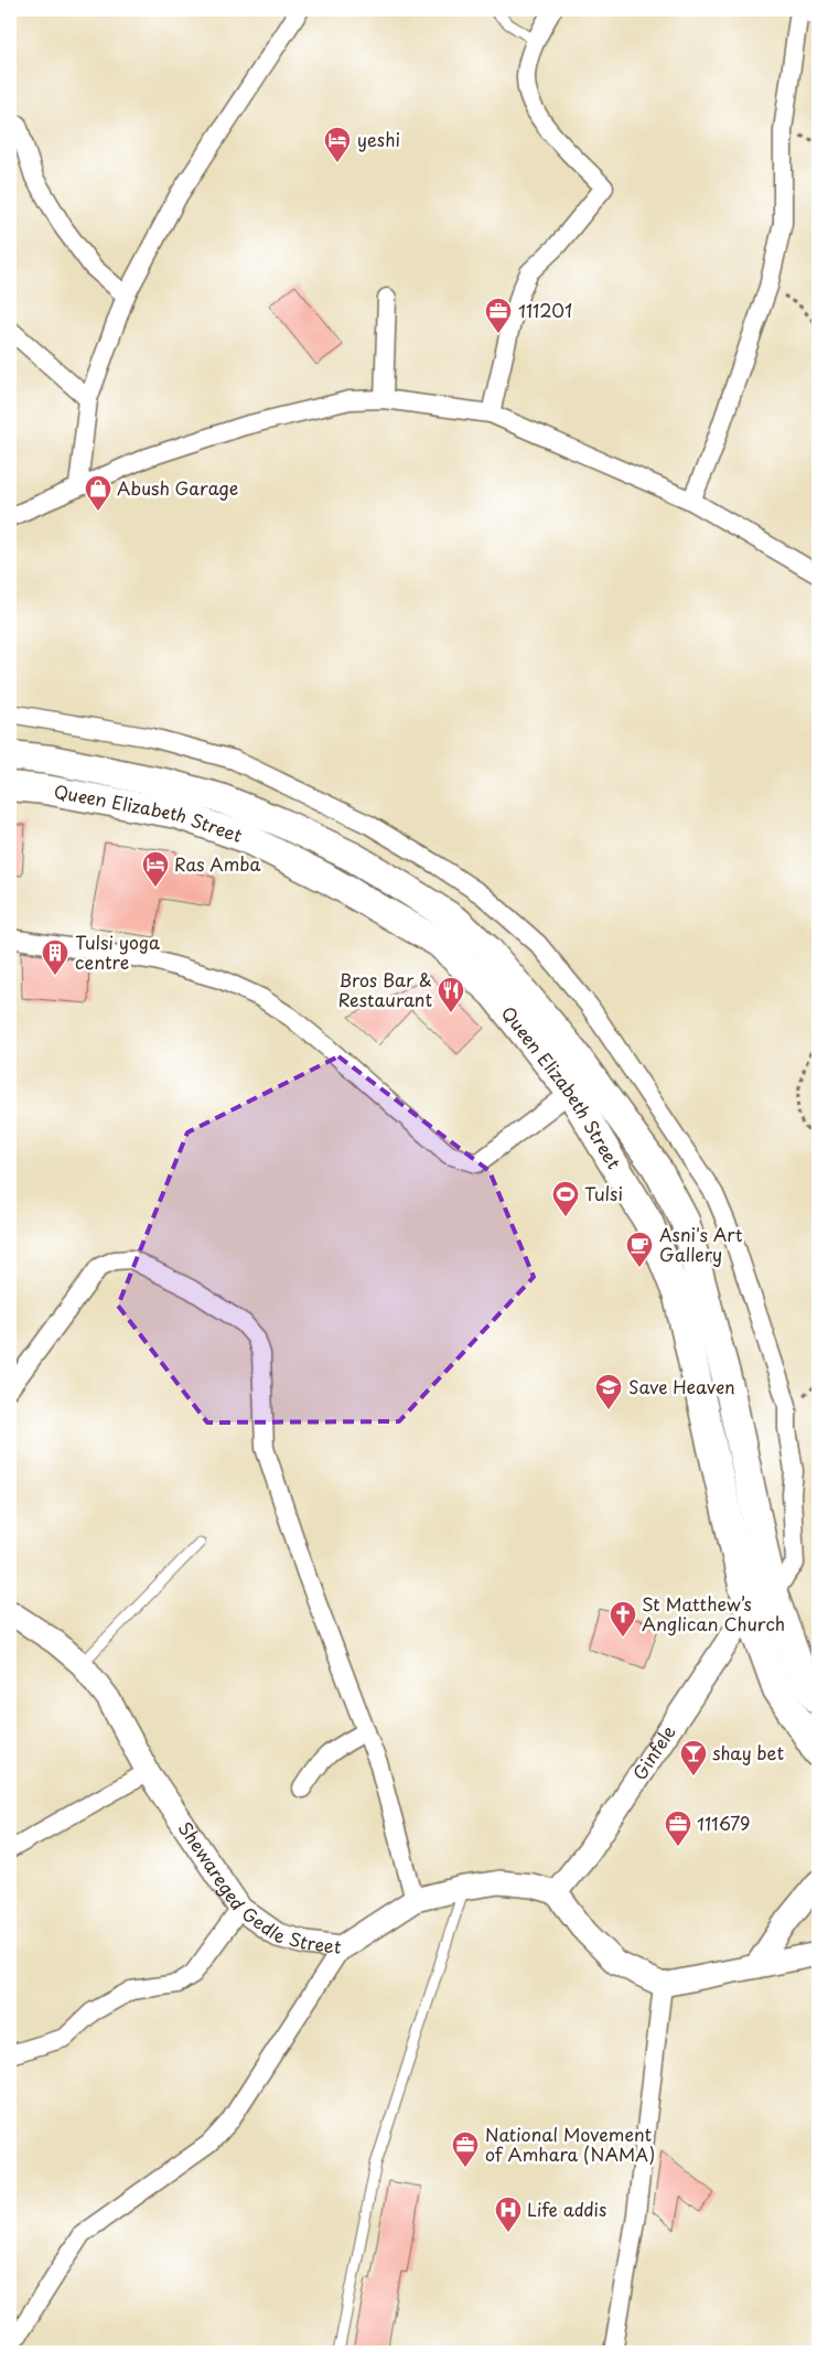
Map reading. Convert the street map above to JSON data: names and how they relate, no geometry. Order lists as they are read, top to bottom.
{
  "streets": {
    "main road": ["Queen Elizabeth Street"],
    "street": ["Ginfele", "Shewareged Gedle Street"]
  },
  "crossings": [
    ["Queen Elizabeth Street", "Ginfele"],
    ["Ginfele", "Shewareged Gedle Street"]
  ],
  "places": {
    "hotel": ["yeshi", "Ras Amba"],
    "office": ["111201", "111679", "National Movement of Amhara (NAMA)"],
    "shop": ["Abush Garage"],
    "building": ["Tulsi yoga centre"],
    "restaurant": ["Bros Bar & Restaurant"],
    "sports": ["Tulsi"],
    "cafe": ["Asni's Art Gallery"],
    "school or university": ["Save Heaven"],
    "church": ["St Matthew’s Anglican Church"],
    "bar": ["shay bet"],
    "hospital": ["Life addis"]
  }
}
